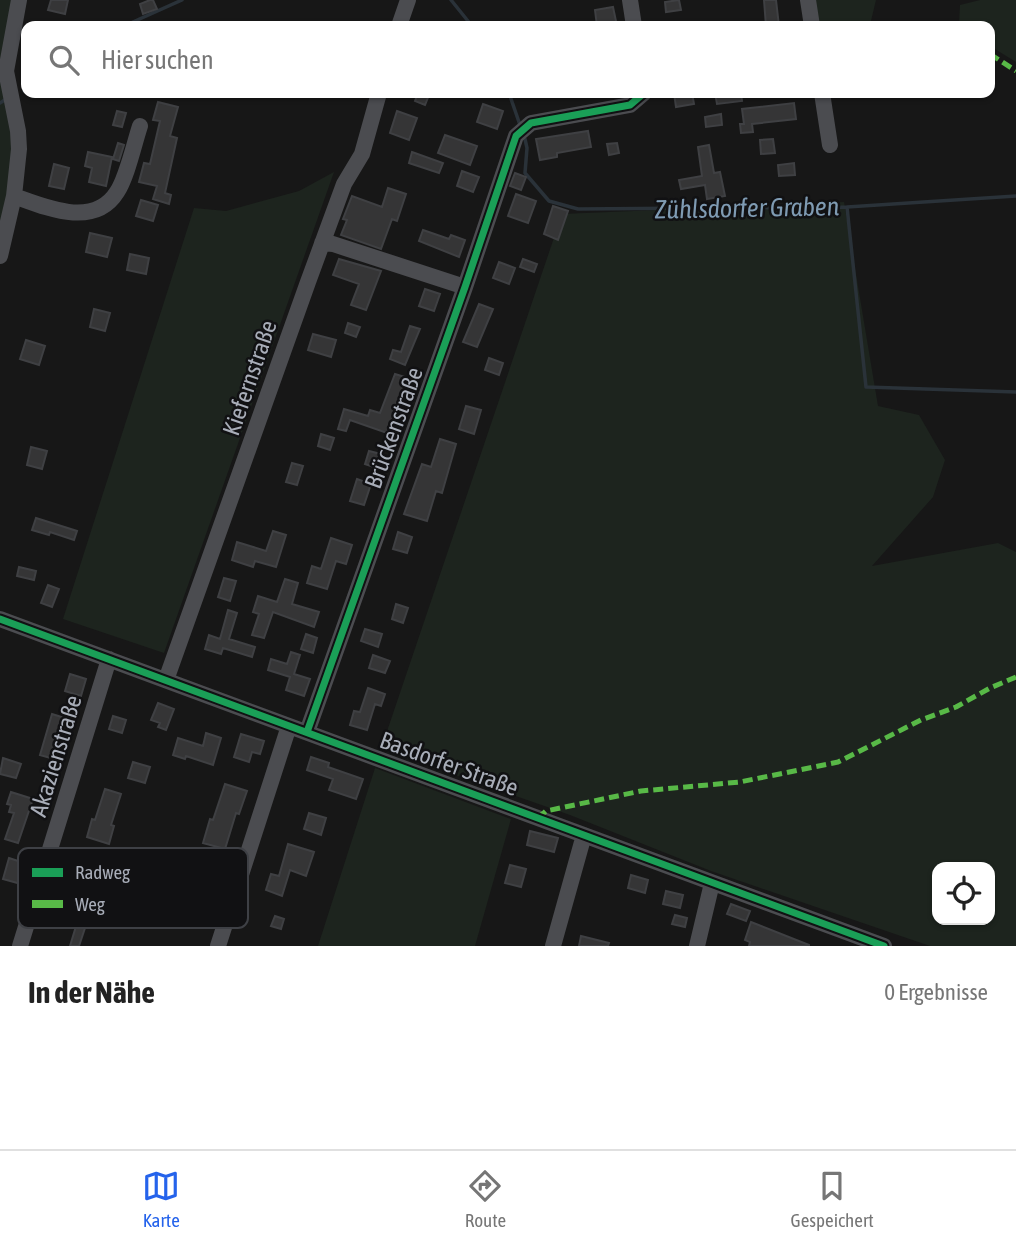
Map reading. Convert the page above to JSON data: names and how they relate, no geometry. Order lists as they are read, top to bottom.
{
  "streets": {
    "street": [
      "Kiefernstraße",
      "Brückenstraße",
      "Akazienstraße",
      "Basdorfer Straße"
    ]
  },
  "crossings": [
    ["Kiefernstraße", "Basdorfer Straße"],
    ["Brückenstraße", "Basdorfer Straße"],
    ["Akazienstraße", "Basdorfer Straße"]
  ],
  "water": ["Zühlsdorfer Graben"],
  "legend": ["Radweg", "Weg"],
  "page": {
    "search": "Hier suchen",
    "heading": ["In der Nähe", "0 Ergebnisse"],
    "nav": ["Karte", "Route", "Gespeichert"]
  }
}
